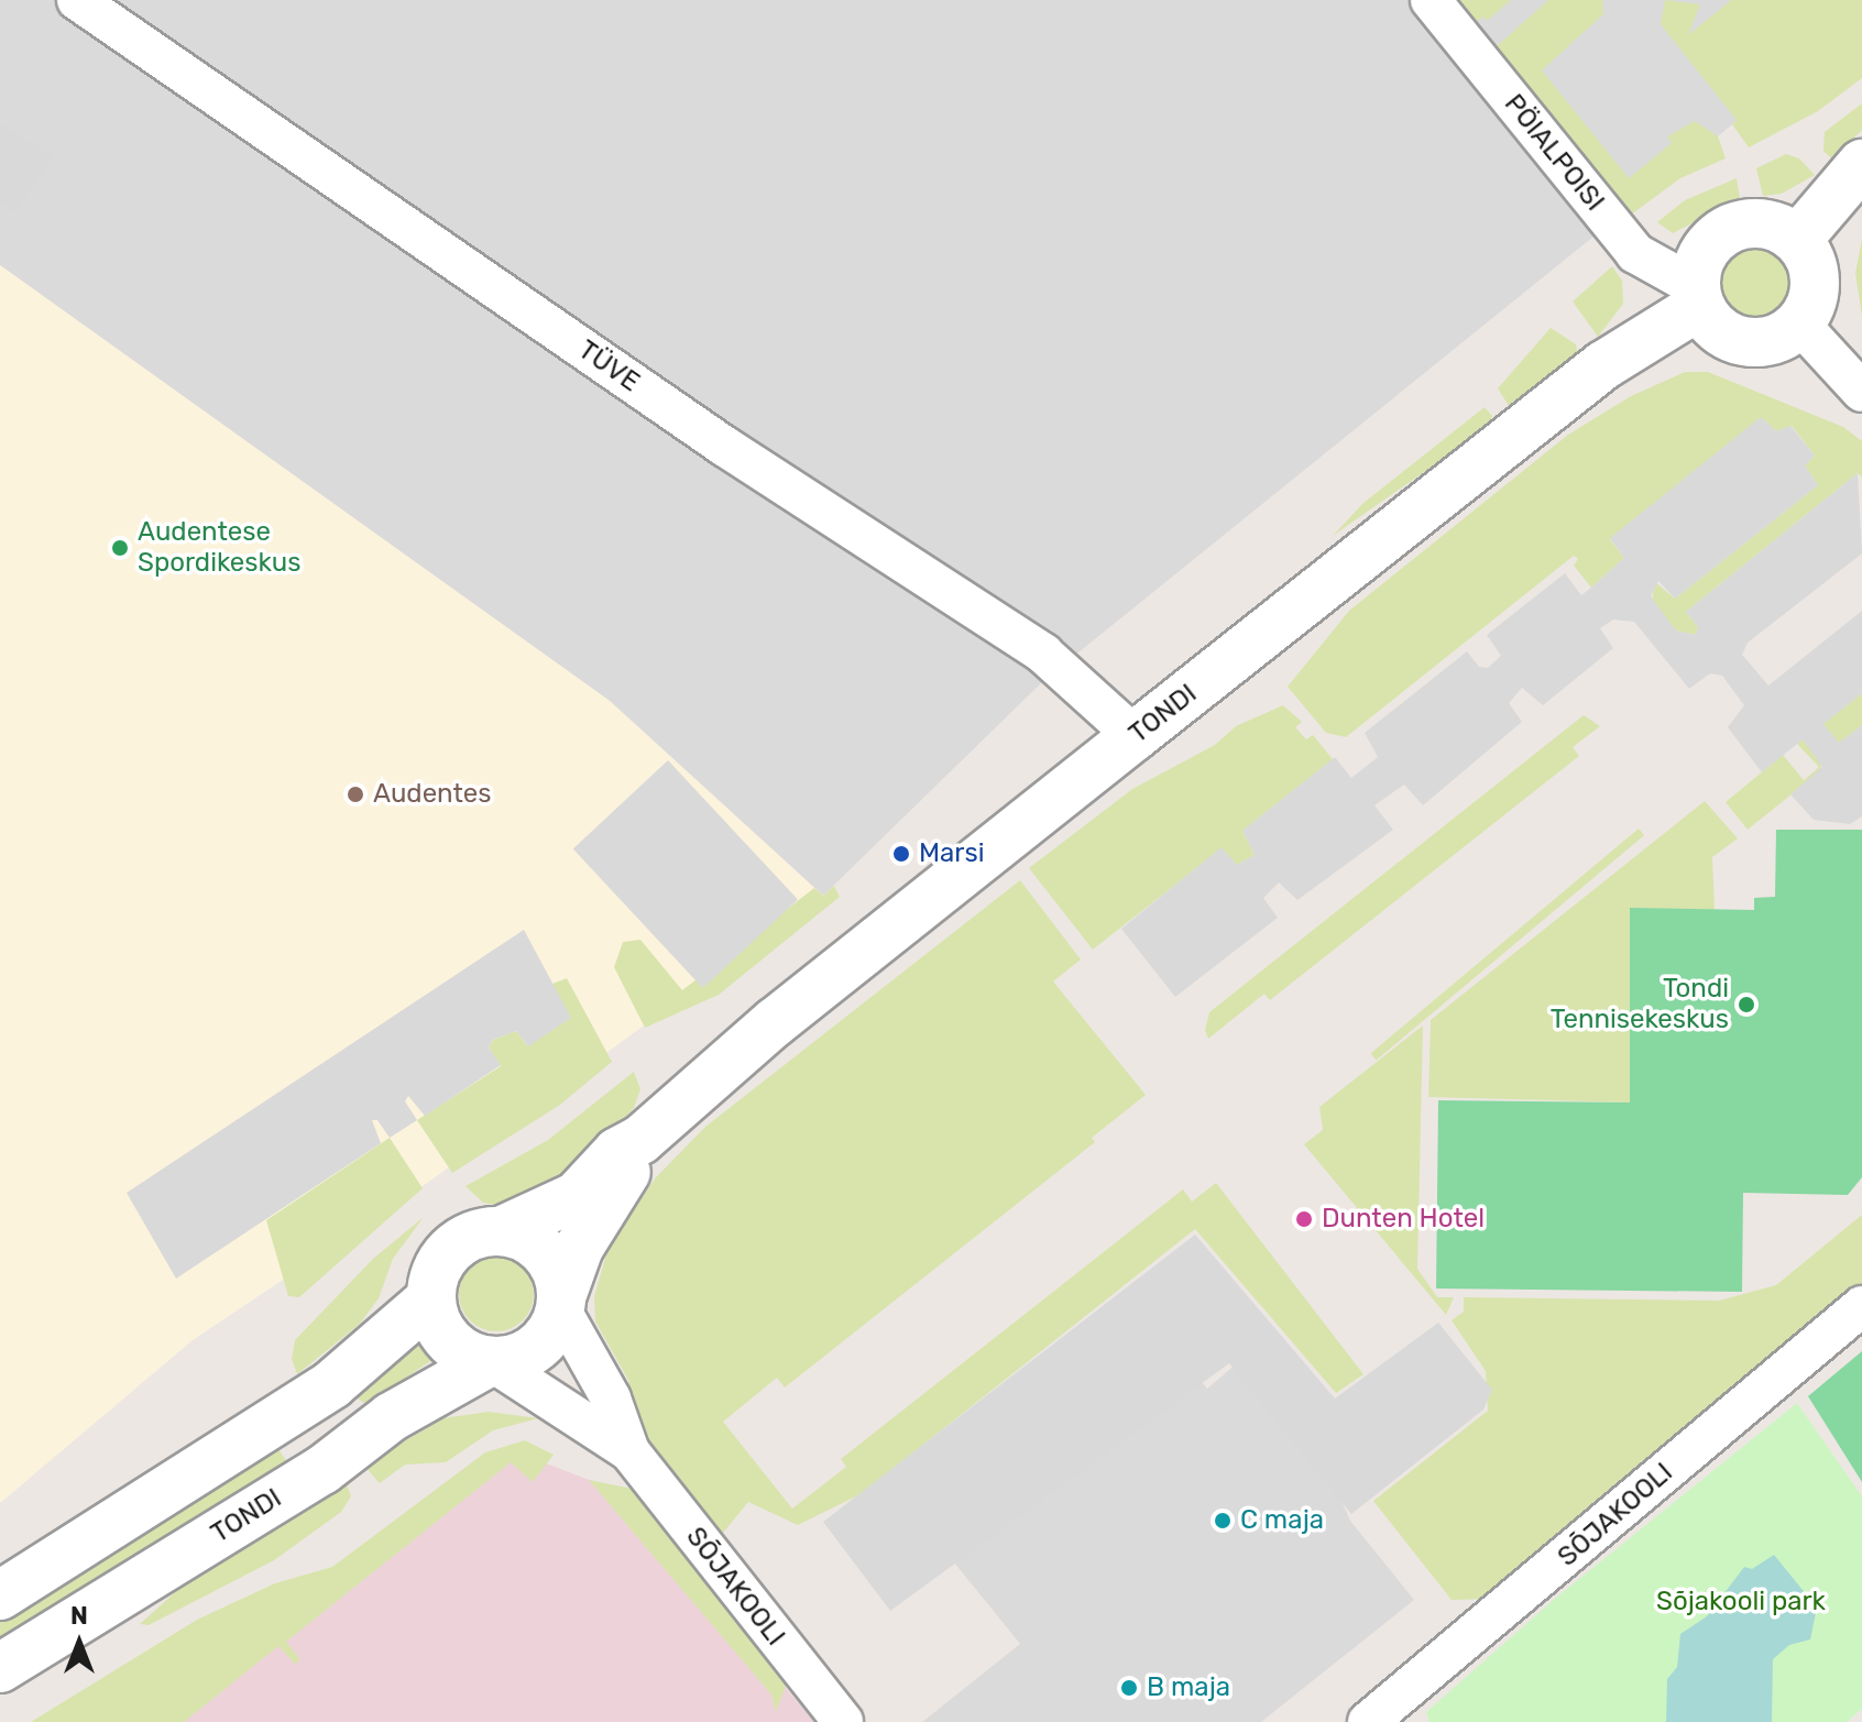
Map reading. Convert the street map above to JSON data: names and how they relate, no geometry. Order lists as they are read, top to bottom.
{
  "streets": {
    "street": [
      "PÖIALPOISI",
      "TÜVE",
      "TONDI",
      "SÕJAKOOLI"
    ]
  },
  "crossings": [
    ["PÖIALPOISI", "TONDI"],
    ["TÜVE", "TONDI"],
    ["TONDI", "SÕJAKOOLI"]
  ],
  "parks": ["Sõjakooli park"],
  "places": [
    "Audentese Spordikeskus",
    "Audentes",
    "Marsi",
    "Tondi Tennisekeskus",
    "Dunten Hotel",
    "C maja",
    "B maja"
  ],
  "north": "top"
}
